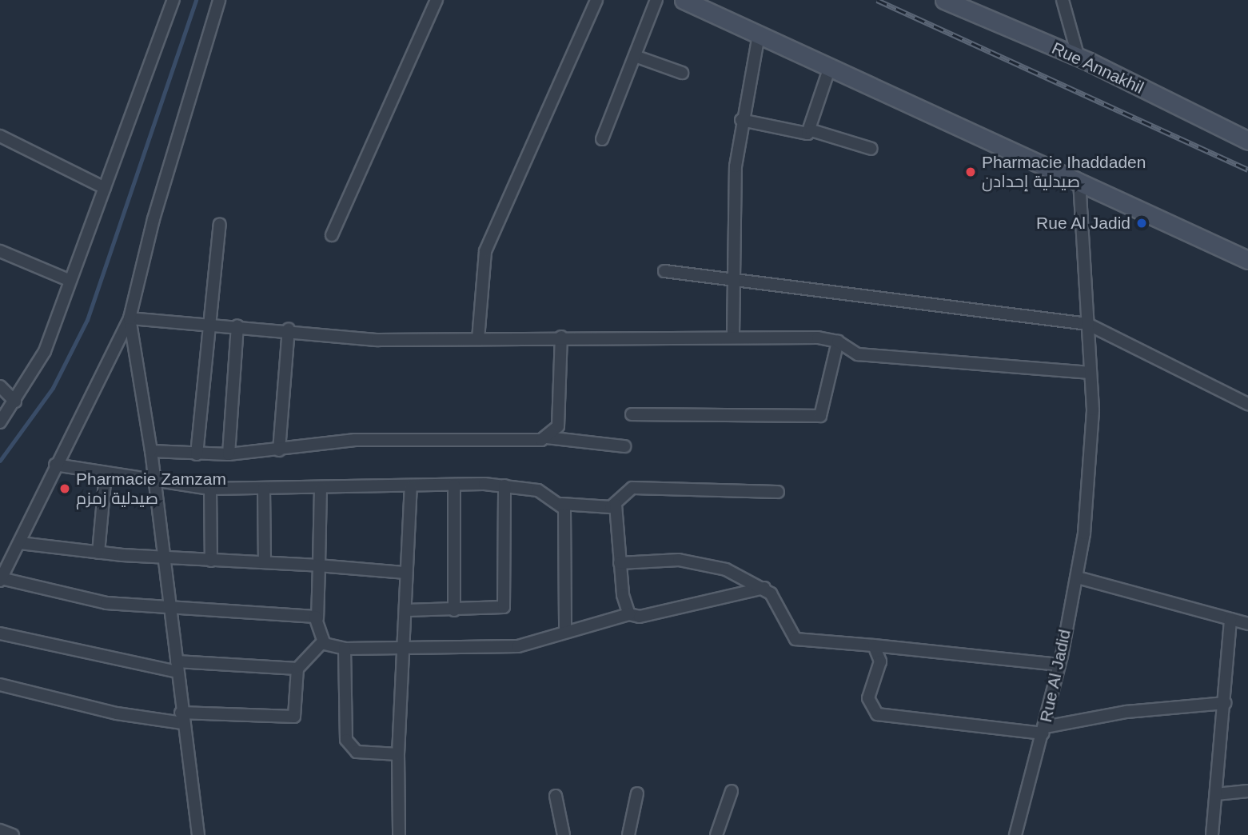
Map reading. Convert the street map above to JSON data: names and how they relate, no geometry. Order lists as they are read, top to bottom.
{
  "streets": {
    "main road": ["Rue Annakhil"],
    "street": ["Rue Al Jadid"]
  },
  "places": ["Pharmacie Ihaddaden صيدلية إحدادن", "Rue Al Jadid", "Pharmacie Zamzam صيدلية زمزم"]
}
